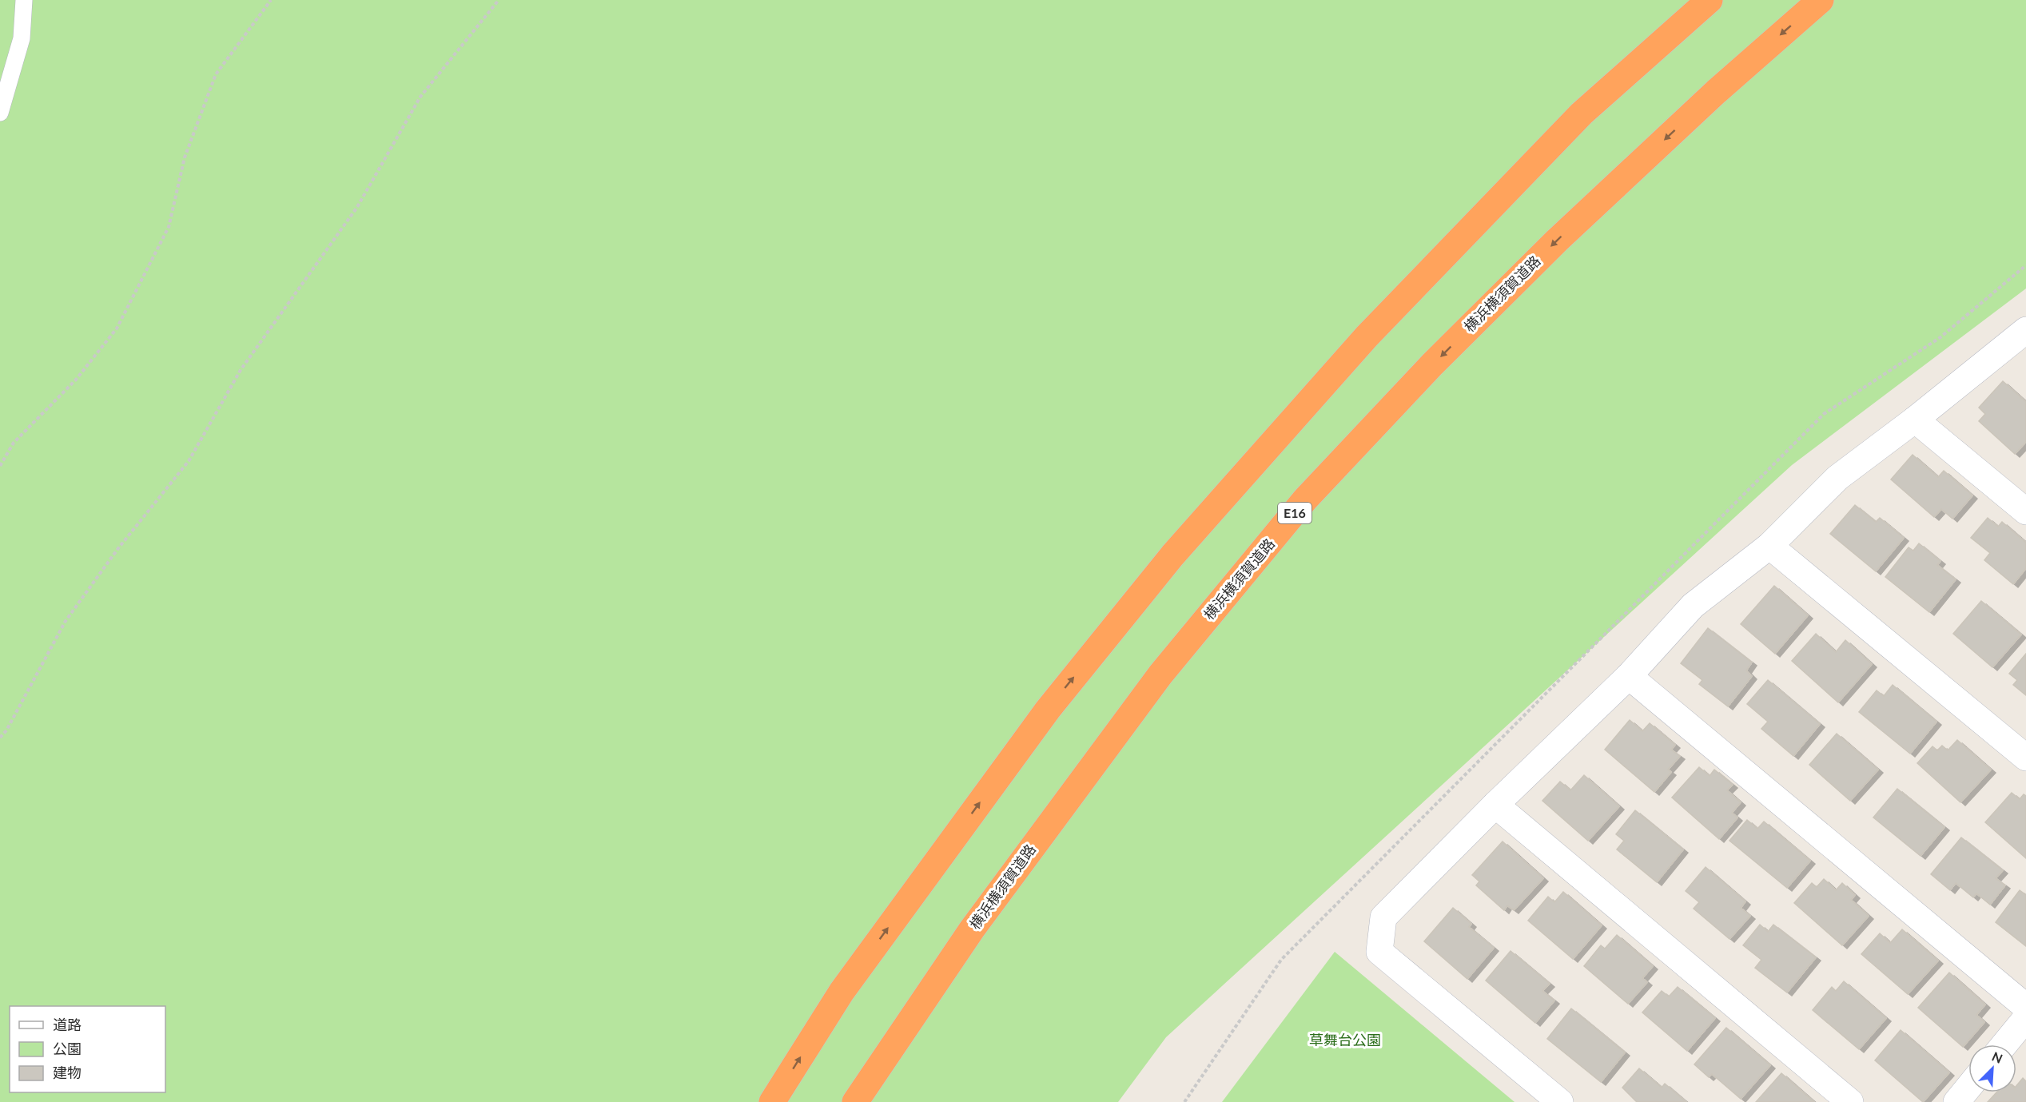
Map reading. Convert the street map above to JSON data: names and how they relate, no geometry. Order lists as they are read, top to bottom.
{
  "streets": {
    "highway": ["横浜横須賀道路", "E16"]
  },
  "parks": ["草舞台公園"],
  "legend": ["道路", "公園", "建物"],
  "north": "top right"
}
